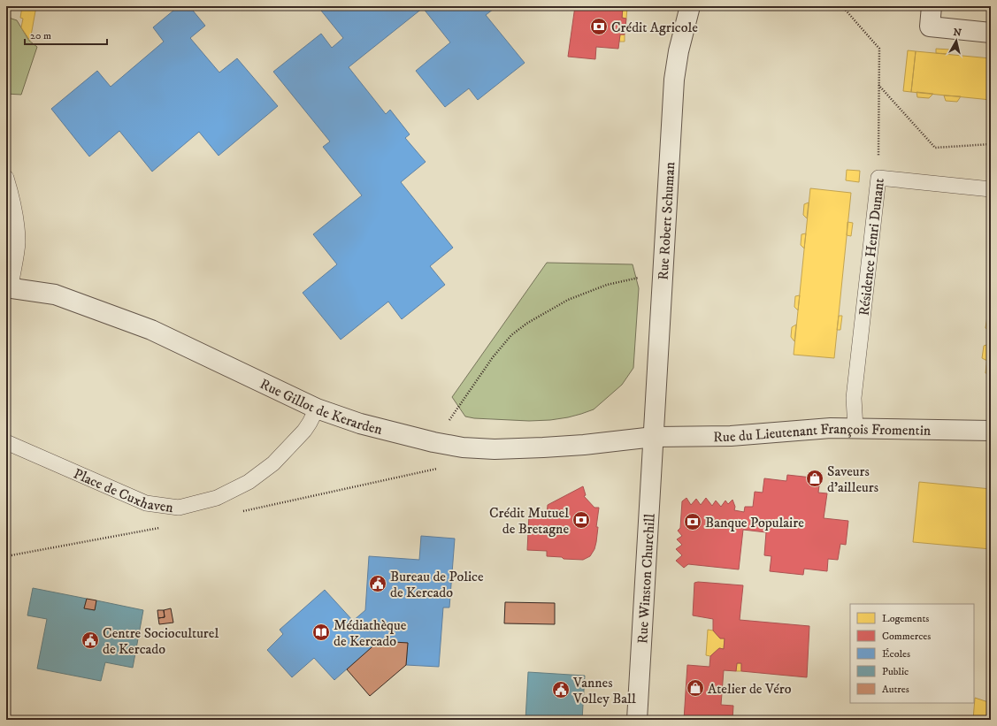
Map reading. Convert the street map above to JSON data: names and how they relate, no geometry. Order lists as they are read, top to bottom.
{
  "streets": {
    "street": [
      "Rue Robert Schuman",
      "Rue Gillot de Kerarden",
      "Rue du Lieutenant François Fromentin",
      "Rue Winston Churchill"
    ],
    "lane": ["Résidence Henri Dunant", "Place de Cuxhaven"]
  },
  "crossings": [
    ["Rue Robert Schuman", "Rue Gillot de Kerarden"],
    ["Rue Robert Schuman", "Rue du Lieutenant François Fromentin"],
    ["Rue Robert Schuman", "Rue Winston Churchill"],
    ["Résidence Henri Dunant", "Rue du Lieutenant François Fromentin"],
    ["Rue Gillot de Kerarden", "Rue du Lieutenant François Fromentin"],
    ["Rue Gillot de Kerarden", "Place de Cuxhaven"],
    ["Rue Gillot de Kerarden", "Rue Winston Churchill"],
    ["Rue du Lieutenant François Fromentin", "Rue Winston Churchill"]
  ],
  "places": {
    "bank": ["Crédit Agricole", "Crédit Mutuel de Bretagne", "Banque Populaire"],
    "shop": ["Saveurs d'ailleurs", "Atelier de Véro"],
    "public building": ["Bureau de Police de Kercado", "Centre Socioculturel de Kercado", "Vannes Volley Ball"],
    "library": ["Médiathèque de Kercado"]
  },
  "legend": [
    "Logements",
    "Commerces",
    "Écoles",
    "Public",
    "Autres"
  ],
  "scale_bar": "20 m",
  "north": "top"
}
